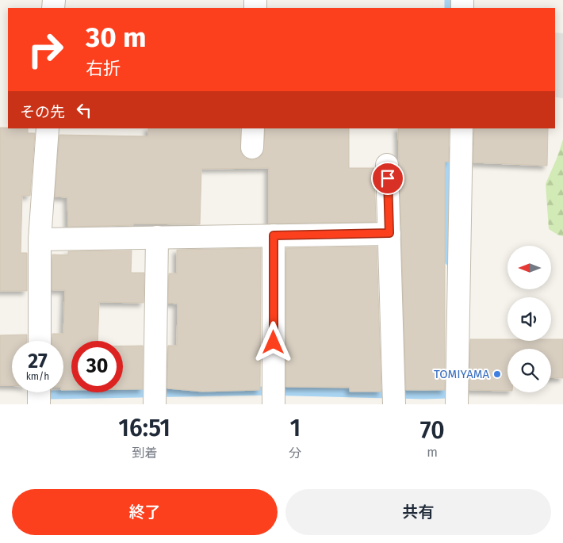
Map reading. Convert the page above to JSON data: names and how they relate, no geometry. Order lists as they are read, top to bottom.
{
  "places": ["TOMIYAMA"],
  "north": "left",
  "page": {
    "turn": ["30 m", "右折"],
    "then": "その先",
    "speed": "27 km/h",
    "limit": "30",
    "eta": [
      "16:51",
      "到着",
      "1",
      "分",
      "70",
      "m"
    ],
    "buttons": ["終了", "共有"]
  }
}
